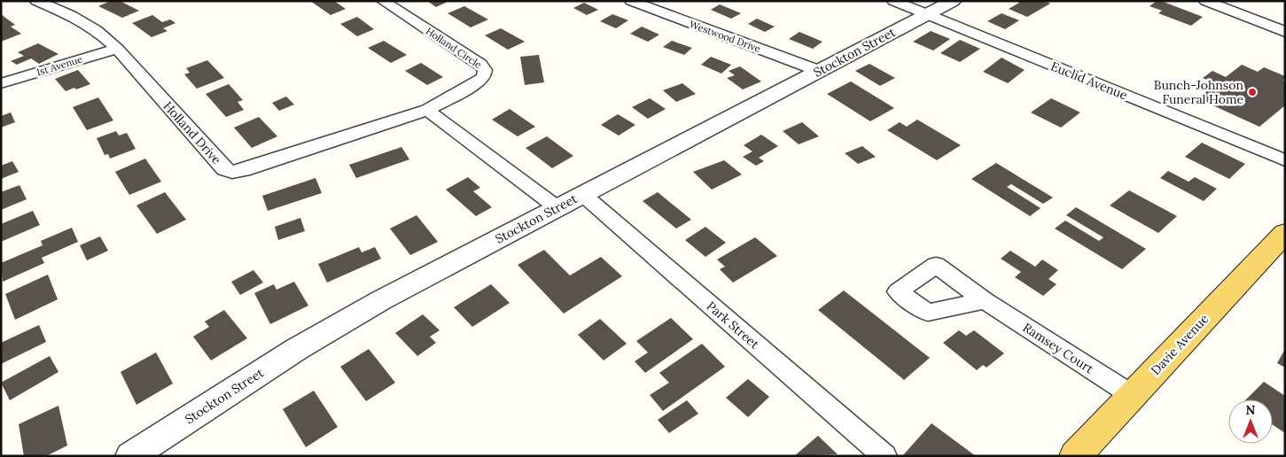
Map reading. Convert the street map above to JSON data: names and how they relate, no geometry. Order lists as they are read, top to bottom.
{
  "streets": {
    "main road": ["Davie Avenue"],
    "street": [
      "Westwood Drive",
      "Holland Circle",
      "Stockton Street",
      "1st Avenue",
      "Euclid Avenue",
      "Holland Drive",
      "Park Street",
      "Ramsey Court"
    ]
  },
  "crossings": [
    ["Westwood Drive", "Stockton Street"],
    ["Holland Circle", "Holland Drive"],
    ["Stockton Street", "Euclid Avenue"],
    ["Stockton Street", "Park Street"],
    ["1st Avenue", "Holland Drive"],
    ["Davie Avenue", "Ramsey Court"]
  ],
  "places": ["Bunch-Johnson Funeral Home"],
  "north": "top"
}
